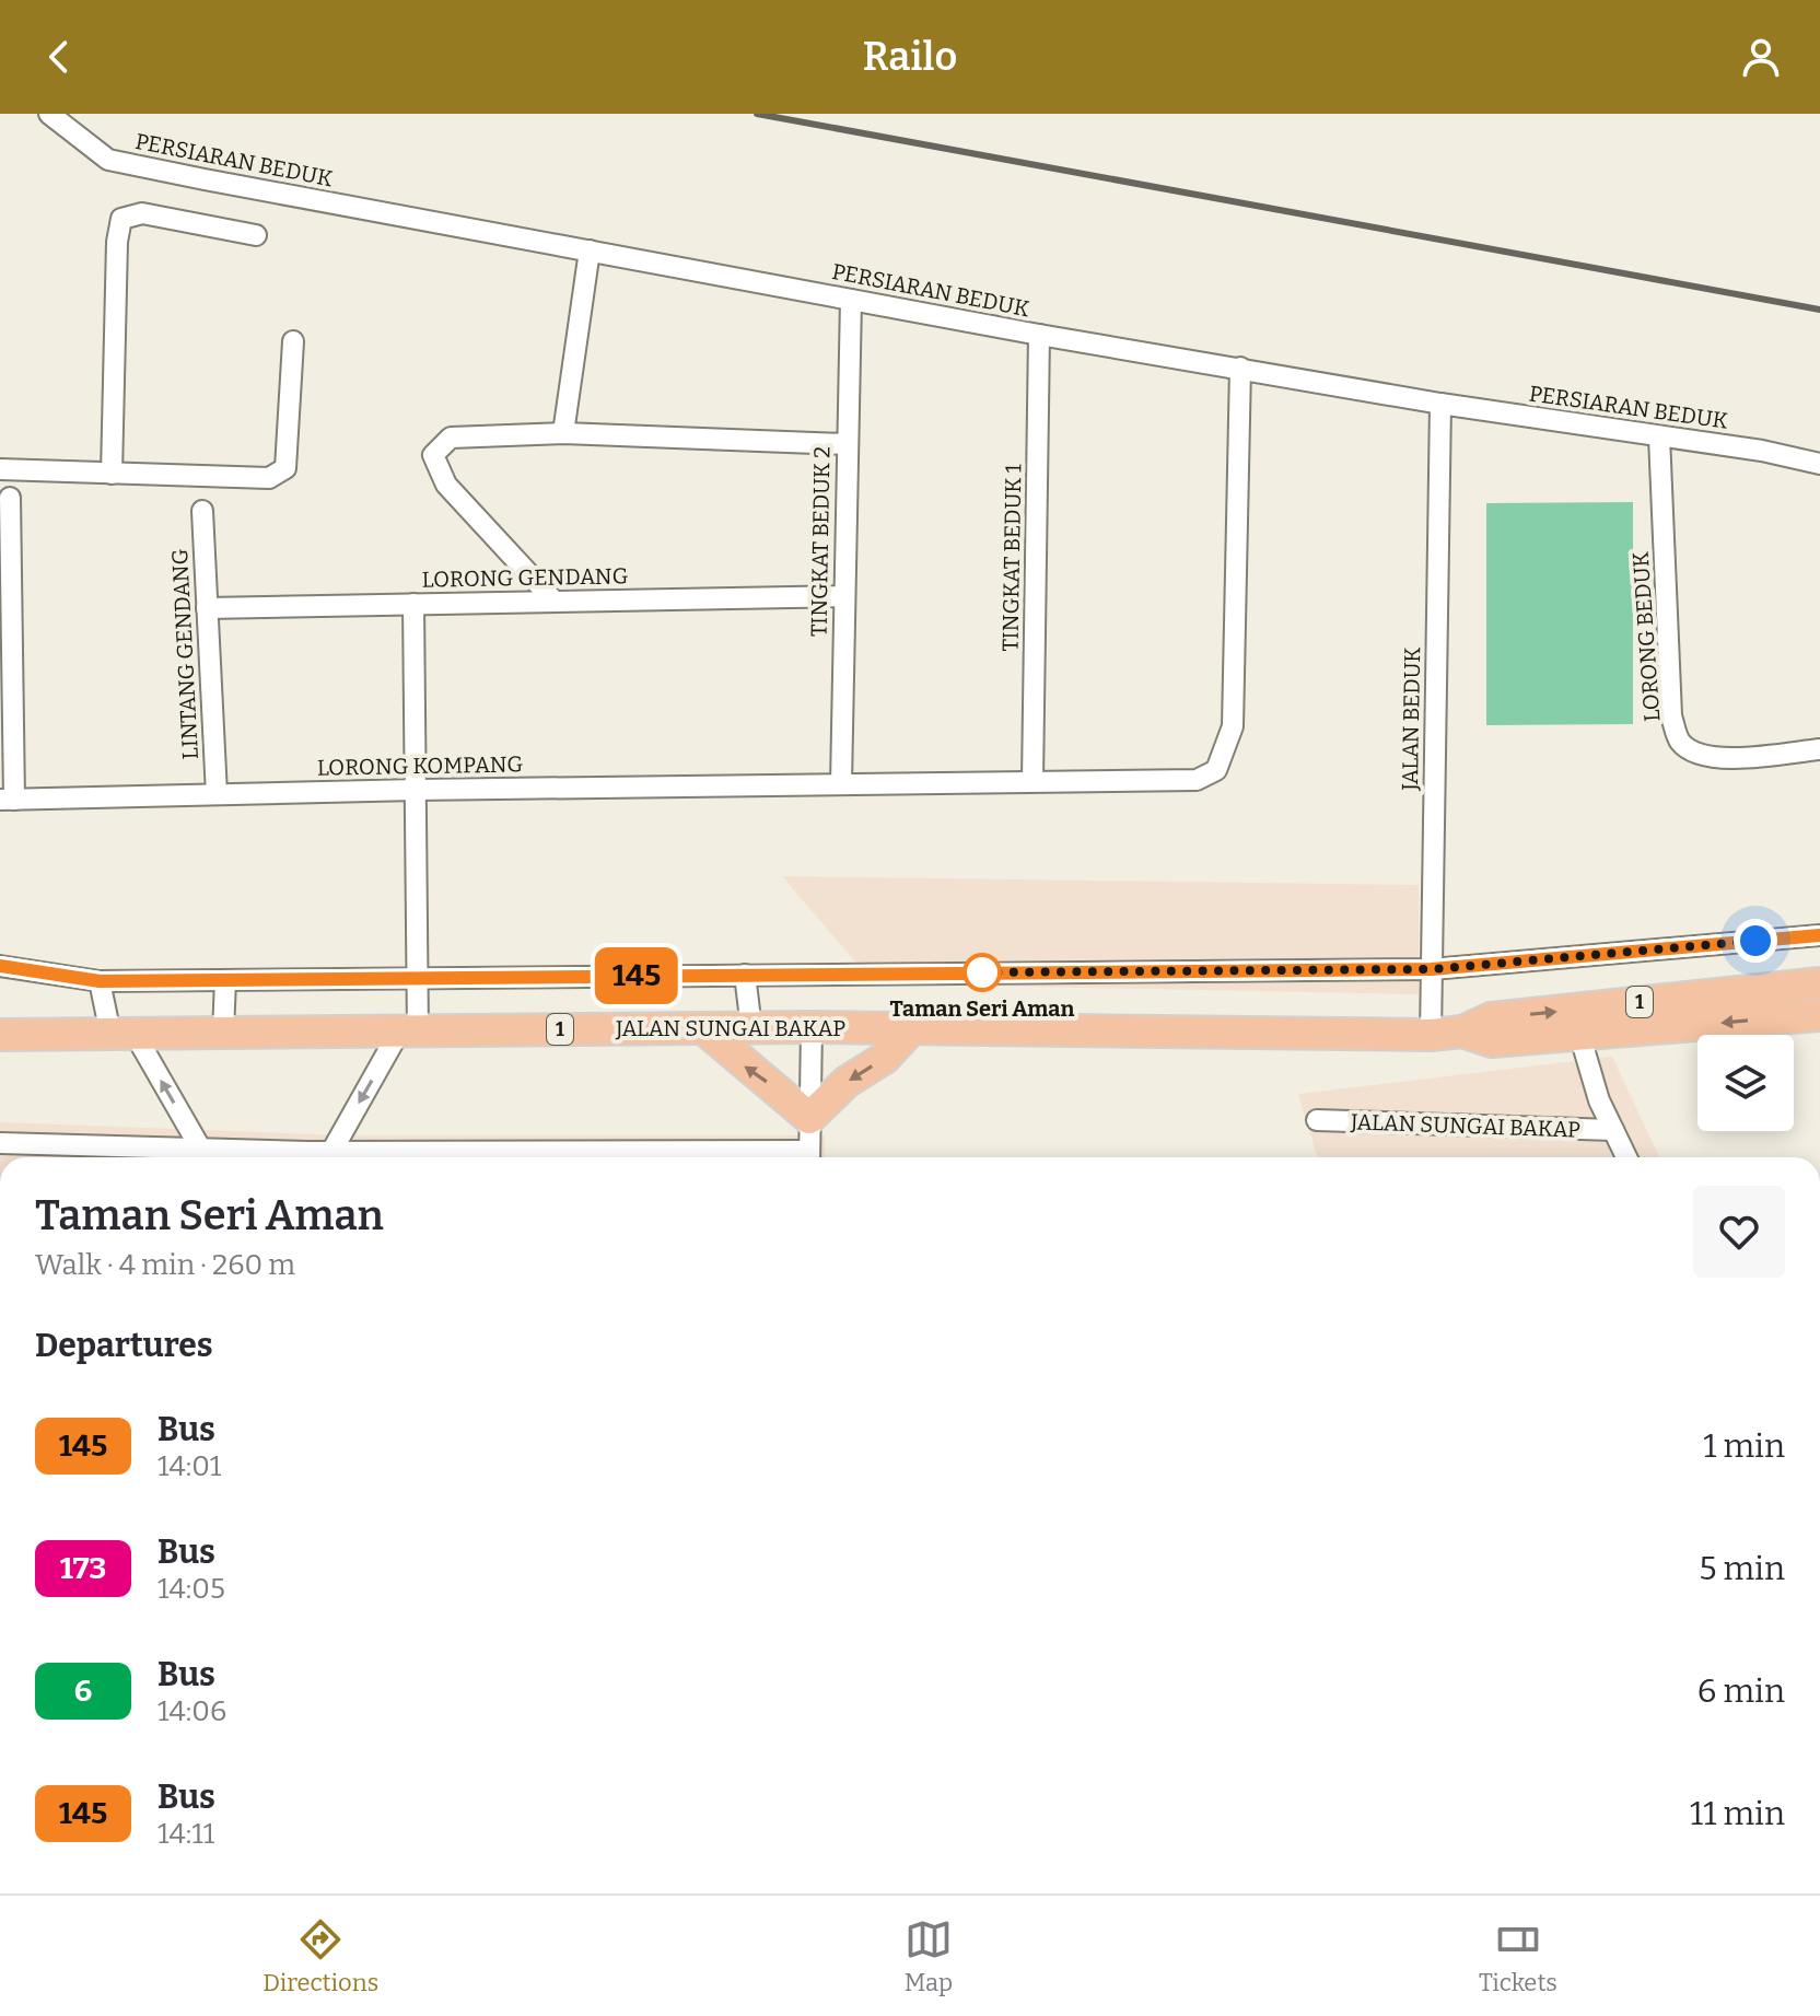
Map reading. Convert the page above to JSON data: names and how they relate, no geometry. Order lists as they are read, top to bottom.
{
  "streets": {
    "highway": ["1", "JALAN SUNGAI BAKAP"],
    "street": [
      "PERSIARAN BEDUK",
      "TINGKAT BEDUK 2",
      "TINGKAT BEDUK 1",
      "LORONG GENDANG",
      "LORONG BEDUK",
      "LINTANG GENDANG",
      "JALAN BEDUK",
      "LORONG KOMPANG"
    ]
  },
  "crossings": [
    ["PERSIARAN BEDUK", "TINGKAT BEDUK 2"],
    ["PERSIARAN BEDUK", "TINGKAT BEDUK 1"],
    ["PERSIARAN BEDUK", "LORONG BEDUK"],
    ["PERSIARAN BEDUK", "JALAN BEDUK"],
    ["PERSIARAN BEDUK", "LORONG KOMPANG"],
    ["TINGKAT BEDUK 2", "LORONG GENDANG"],
    ["TINGKAT BEDUK 2", "LORONG KOMPANG"],
    ["TINGKAT BEDUK 1", "LORONG KOMPANG"],
    ["LORONG GENDANG", "LINTANG GENDANG"],
    ["LINTANG GENDANG", "LORONG KOMPANG"],
    ["JALAN BEDUK", "JALAN SUNGAI BAKAP"]
  ],
  "places": ["Taman Seri Aman"],
  "lines": ["bus line 145"],
  "page": {
    "header": "Railo",
    "on_map": "145",
    "heading": [
      ["Taman Seri Aman", "Walk · 4 min · 260 m"],
      "Departures"
    ],
    "list": [
      {
        "mark": "145",
        "name": "Bus",
        "note": "14:01",
        "value": "1 min"
      },
      {
        "mark": "173",
        "name": "Bus",
        "note": "14:05",
        "value": "5 min"
      },
      {
        "mark": "6",
        "name": "Bus",
        "note": "14:06",
        "value": "6 min"
      },
      {
        "mark": "145",
        "name": "Bus",
        "note": "14:11",
        "value": "11 min"
      }
    ],
    "tabs": ["Directions", "Map", "Tickets"]
  }
}
